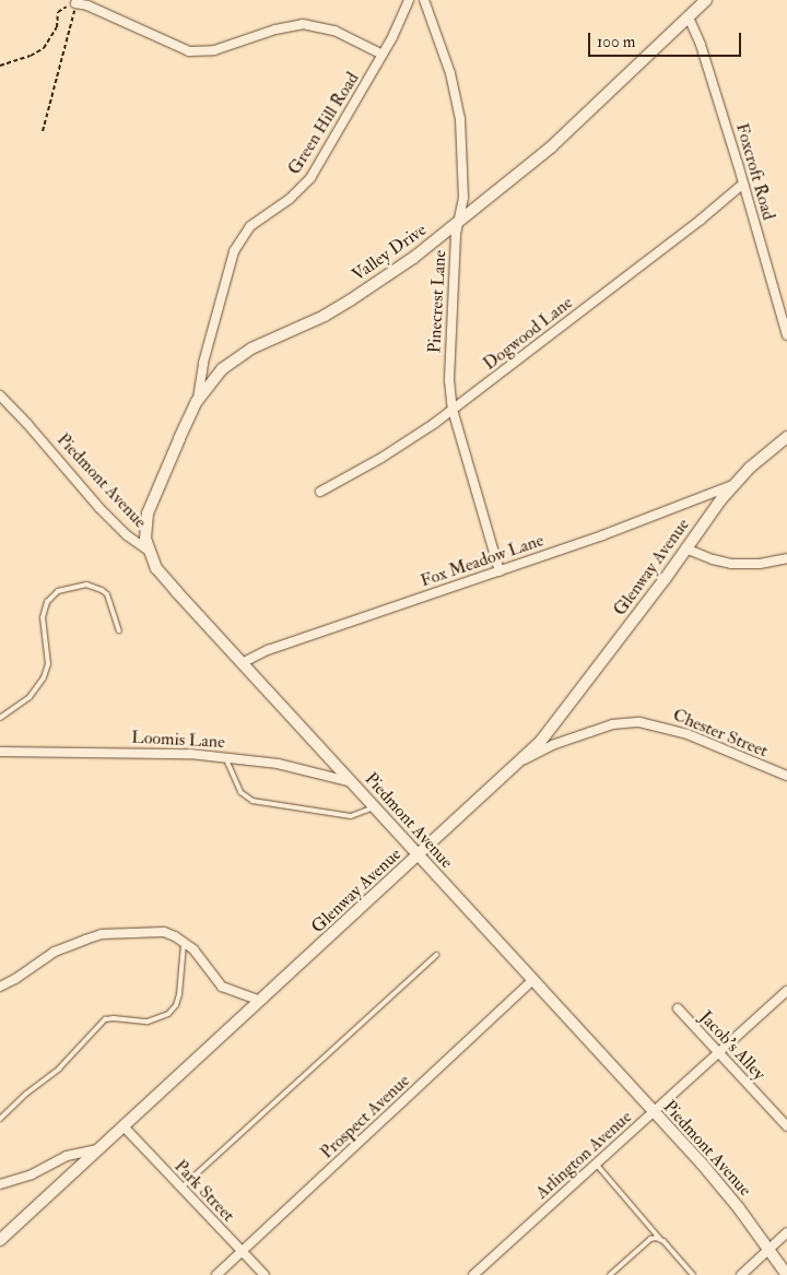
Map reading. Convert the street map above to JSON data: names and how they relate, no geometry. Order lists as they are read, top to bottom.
{
  "streets": {
    "street": [
      "Green Hill Road",
      "Foxcroft Road",
      "Valley Drive",
      "Pinecrest Lane",
      "Dogwood Lane",
      "Piedmont Avenue",
      "Fox Meadow Lane",
      "Glenway Avenue",
      "Chester Street",
      "Loomis Lane",
      "Jacob's Alley",
      "Prospect Avenue",
      "Arlington Avenue",
      "Park Street"
    ]
  },
  "crossings": [
    ["Green Hill Road", "Valley Drive"],
    ["Foxcroft Road", "Valley Drive"],
    ["Foxcroft Road", "Dogwood Lane"],
    ["Valley Drive", "Pinecrest Lane"],
    ["Valley Drive", "Piedmont Avenue"],
    ["Pinecrest Lane", "Dogwood Lane"],
    ["Pinecrest Lane", "Fox Meadow Lane"],
    ["Piedmont Avenue", "Fox Meadow Lane"],
    ["Piedmont Avenue", "Glenway Avenue"],
    ["Piedmont Avenue", "Loomis Lane"],
    ["Piedmont Avenue", "Prospect Avenue"],
    ["Piedmont Avenue", "Arlington Avenue"],
    ["Fox Meadow Lane", "Glenway Avenue"],
    ["Glenway Avenue", "Chester Street"],
    ["Glenway Avenue", "Park Street"],
    ["Jacob's Alley", "Arlington Avenue"],
    ["Prospect Avenue", "Park Street"]
  ],
  "scale_bar": "100 m"
}
